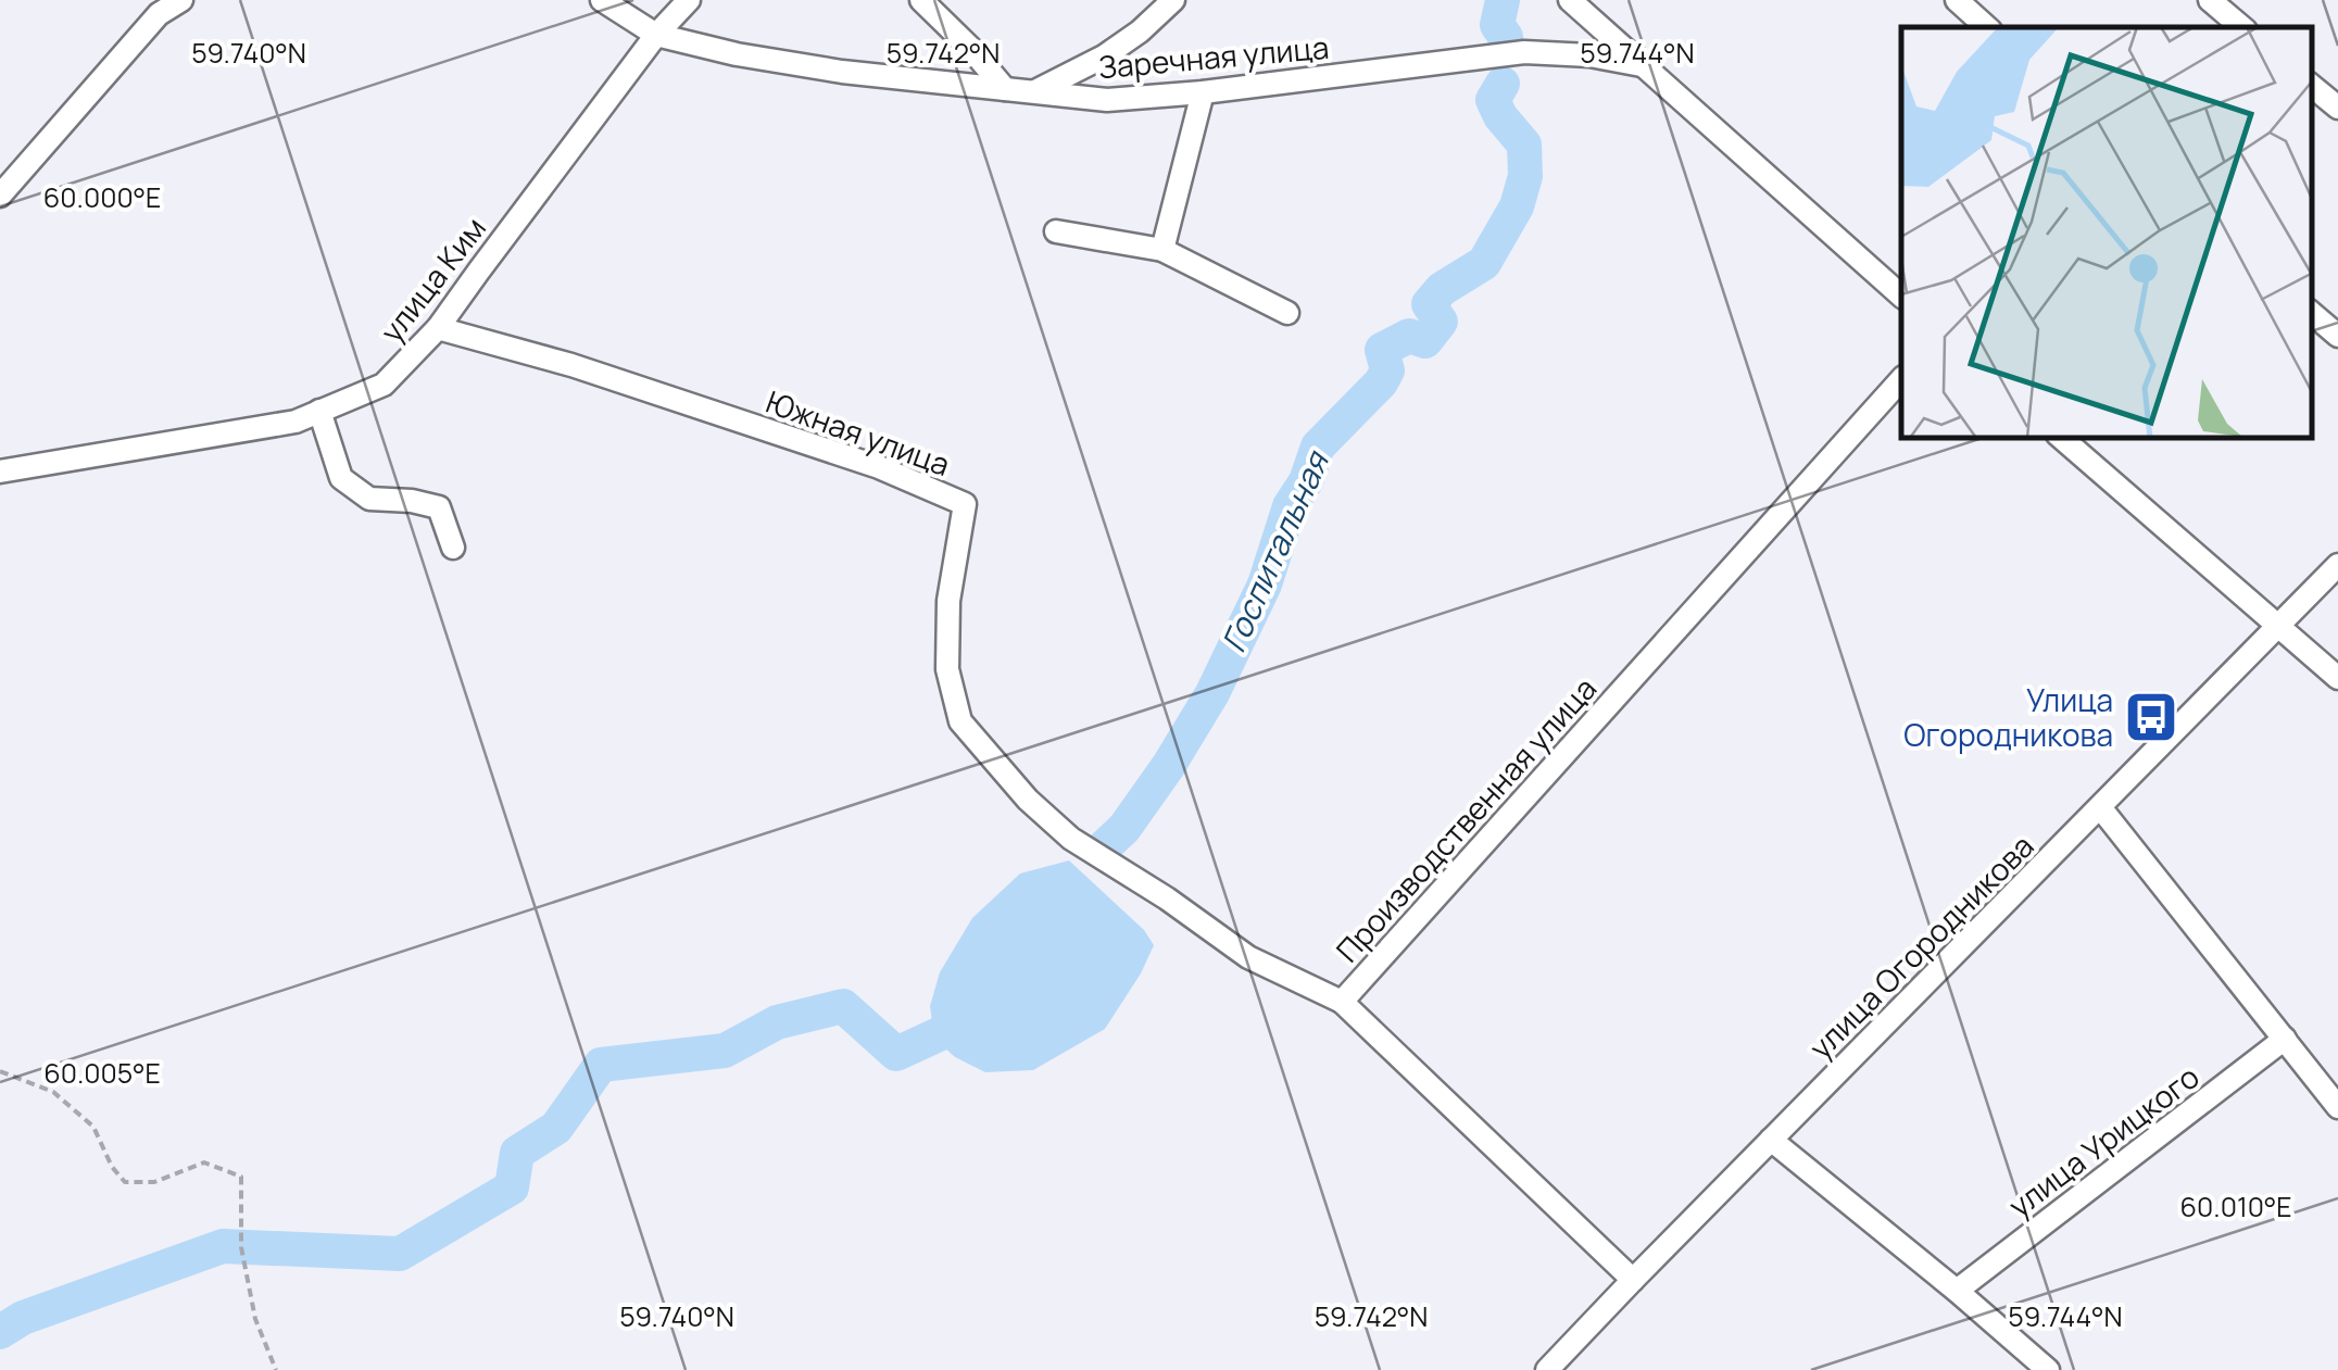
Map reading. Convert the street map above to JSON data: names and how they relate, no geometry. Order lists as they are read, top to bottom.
{
  "streets": {
    "street": [
      "Заречная улица",
      "улица Ким",
      "Южная улица",
      "Производственная улица",
      "улица Огородникова",
      "улица Урицкого"
    ]
  },
  "crossings": [
    ["Заречная улица", "улица Ким"],
    ["улица Ким", "Южная улица"],
    ["Южная улица", "Производственная улица"],
    ["Производственная улица", "улица Огородникова"]
  ],
  "water": ["Госпитальная"],
  "places": {
    "bus stop": ["Улица Огородникова"]
  },
  "coordinates": [
    "59.740°N",
    "59.742°N",
    "59.744°N",
    "60.000°E",
    "60.005°E",
    "60.010°E"
  ]
}
